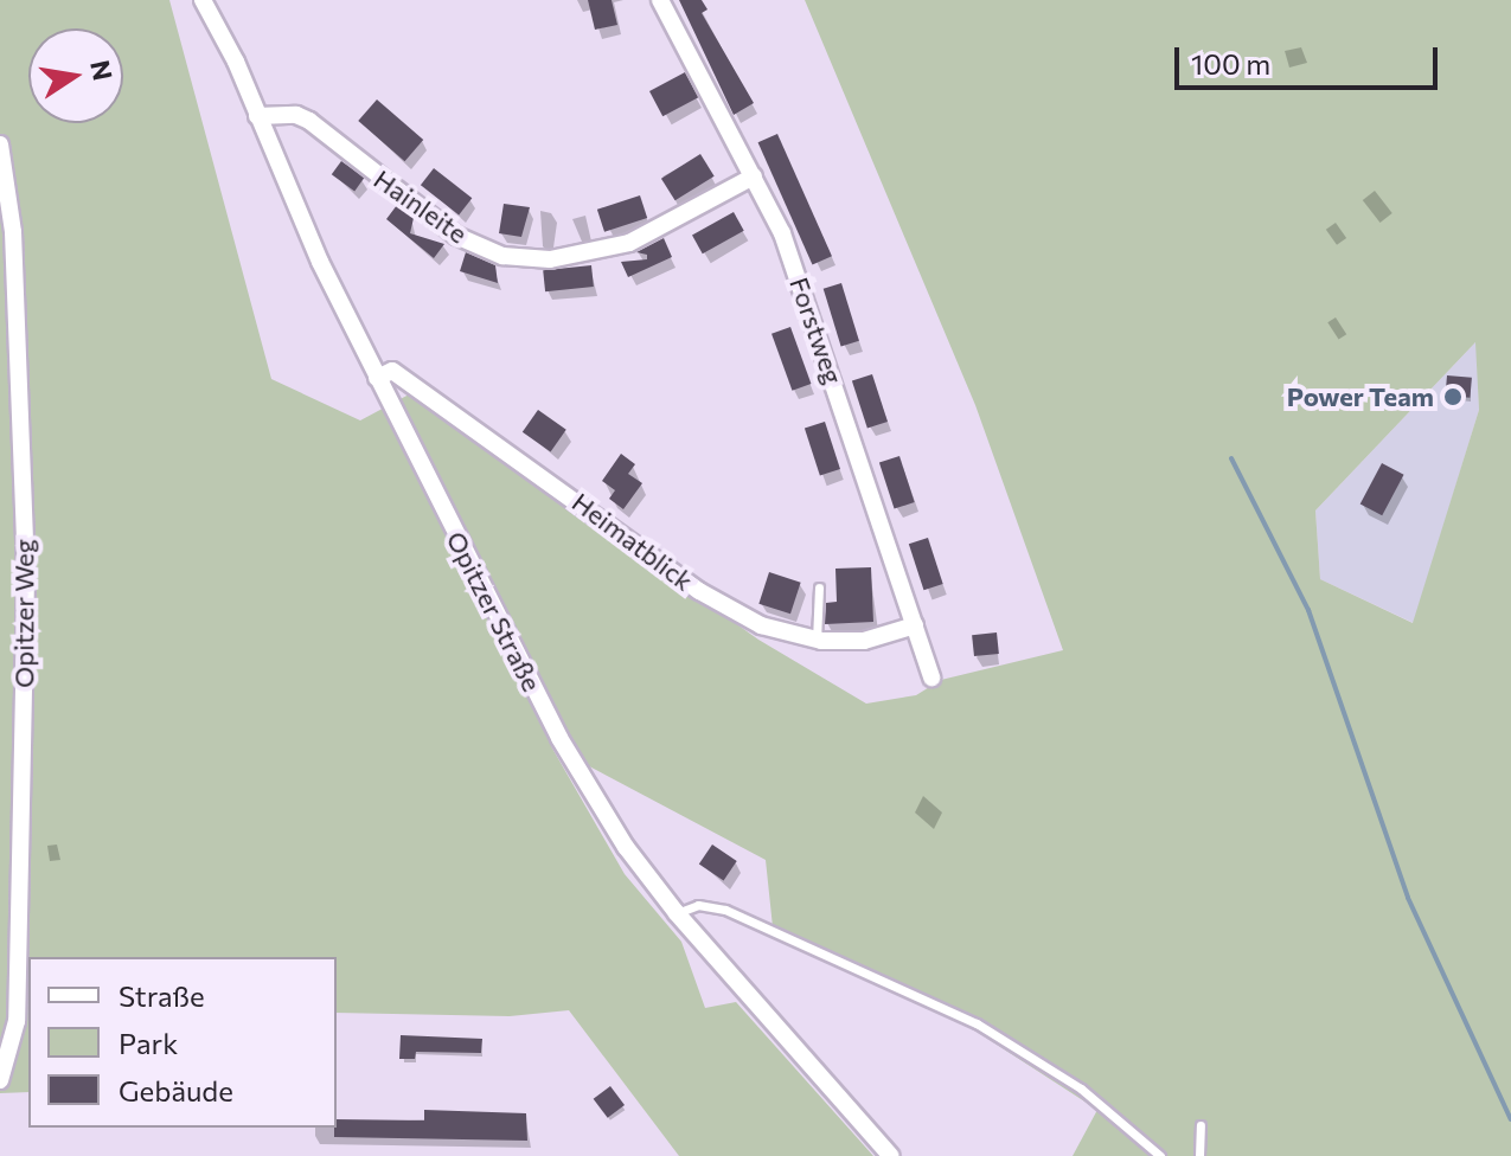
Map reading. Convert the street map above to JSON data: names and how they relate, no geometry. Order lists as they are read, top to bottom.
{
  "streets": {
    "street": [
      "Hainleite",
      "Forstweg",
      "Heimatblick",
      "Opitzer Straße",
      "Opitzer Weg"
    ]
  },
  "crossings": [
    ["Hainleite", "Forstweg"],
    ["Hainleite", "Opitzer Straße"],
    ["Forstweg", "Heimatblick"],
    ["Heimatblick", "Opitzer Straße"]
  ],
  "places": ["Power Team"],
  "legend": ["Straße", "Park", "Gebäude"],
  "scale_bar": "100 m",
  "north": "right"
}
